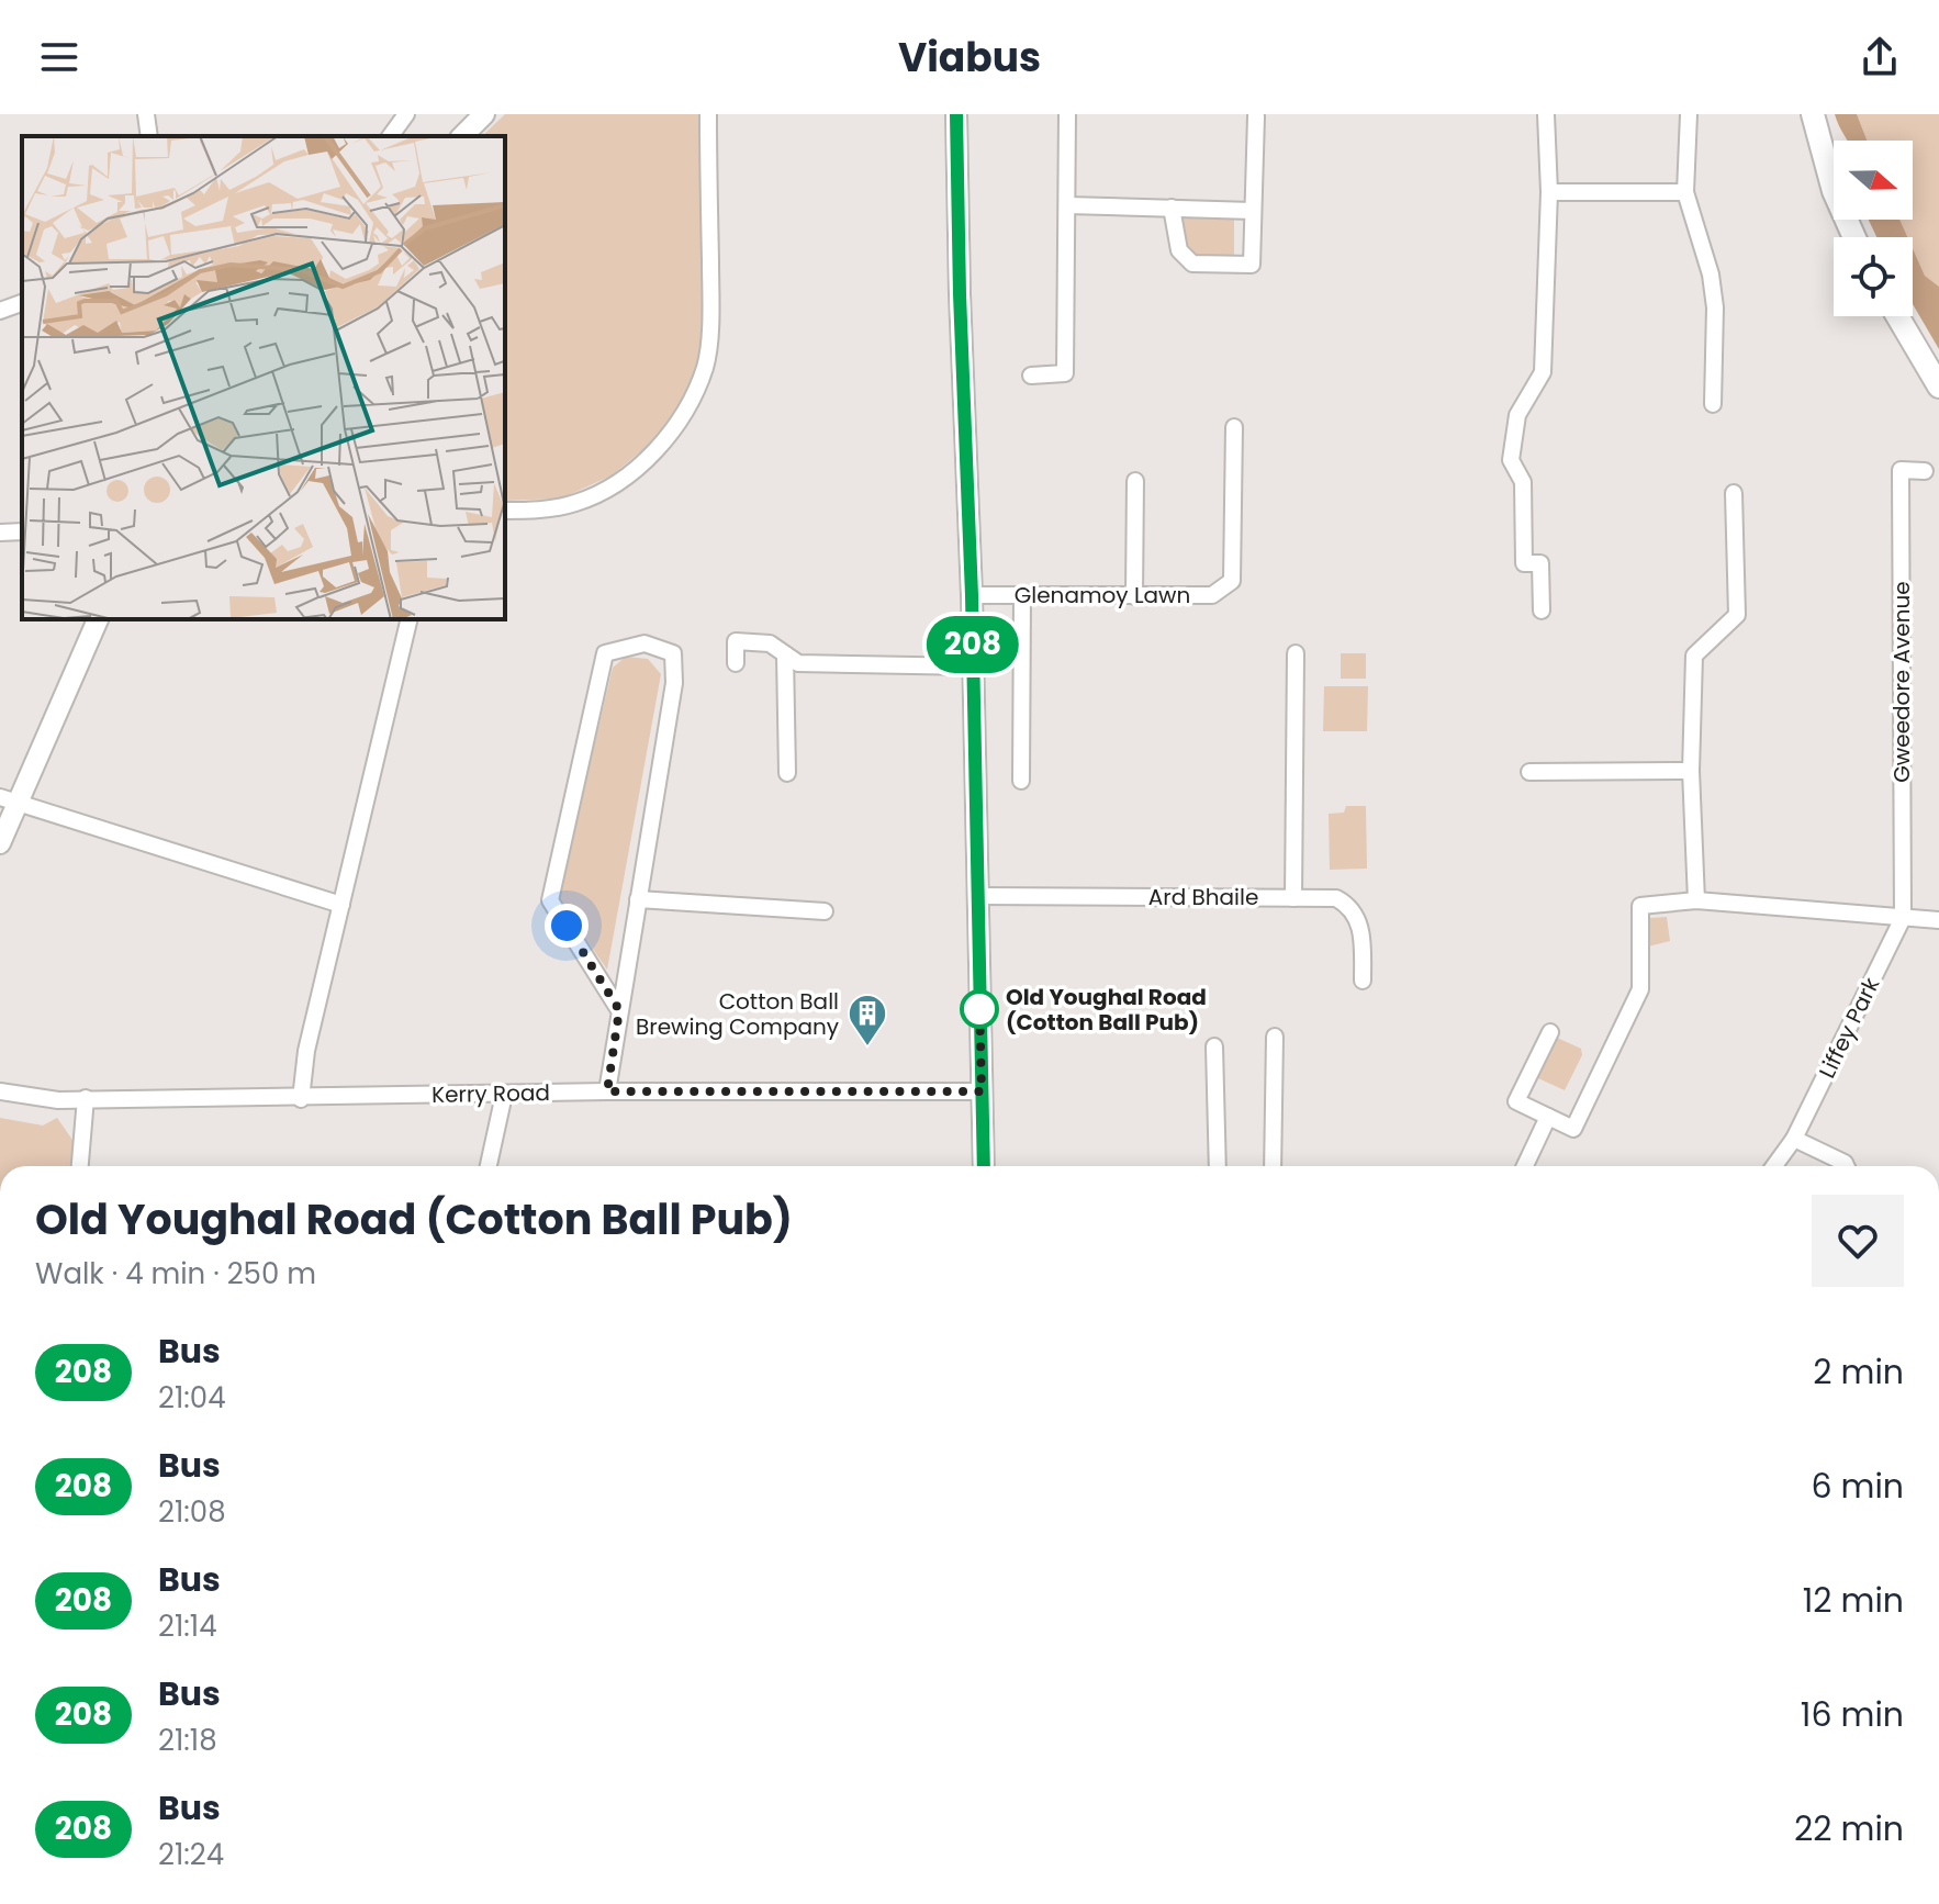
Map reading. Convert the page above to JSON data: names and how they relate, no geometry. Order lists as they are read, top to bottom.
{
  "streets": {
    "street": [
      "Glenamoy Lawn",
      "Gweedore Avenue",
      "Ard Bhaile",
      "Liffey Park",
      "Kerry Road"
    ]
  },
  "crossings": [
    ["Gweedore Avenue", "Liffey Park"]
  ],
  "places": {
    "other": ["Old Youghal Road (Cotton Ball Pub)"],
    "building": ["Cotton Ball Brewing Company"]
  },
  "lines": ["bus line 208"],
  "north": "right",
  "page": {
    "header": "Viabus",
    "on_map": "208",
    "heading": ["Old Youghal Road (Cotton Ball Pub)", "Walk · 4 min · 250 m"],
    "list": [
      {
        "mark": "208",
        "name": "Bus",
        "note": "21:04",
        "value": "2 min"
      },
      {
        "mark": "208",
        "name": "Bus",
        "note": "21:08",
        "value": "6 min"
      },
      {
        "mark": "208",
        "name": "Bus",
        "note": "21:14",
        "value": "12 min"
      },
      {
        "mark": "208",
        "name": "Bus",
        "note": "21:18",
        "value": "16 min"
      },
      {
        "mark": "208",
        "name": "Bus",
        "note": "21:24",
        "value": "22 min"
      }
    ]
  }
}
